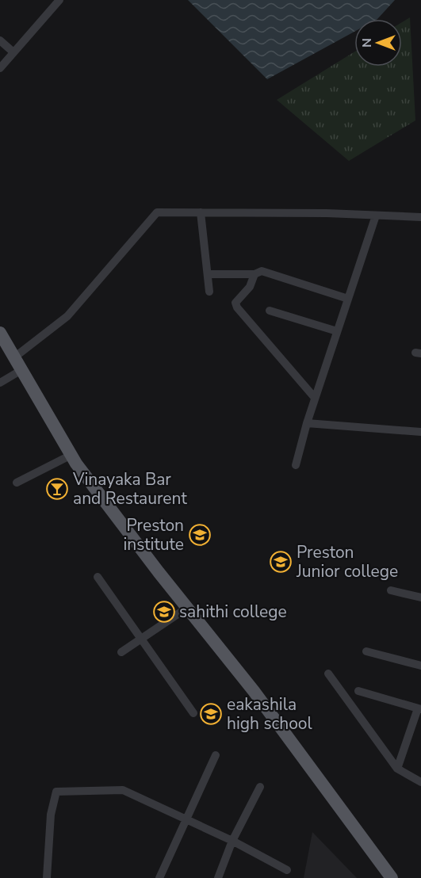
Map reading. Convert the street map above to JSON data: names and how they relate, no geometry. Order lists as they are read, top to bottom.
{
  "places": {
    "bar": ["Vinayaka Bar and Restaurent"],
    "school or university": [
      "Preston institute",
      "Preston Junior college",
      "sahithi college",
      "eakashila high school"
    ]
  },
  "north": "left"
}
